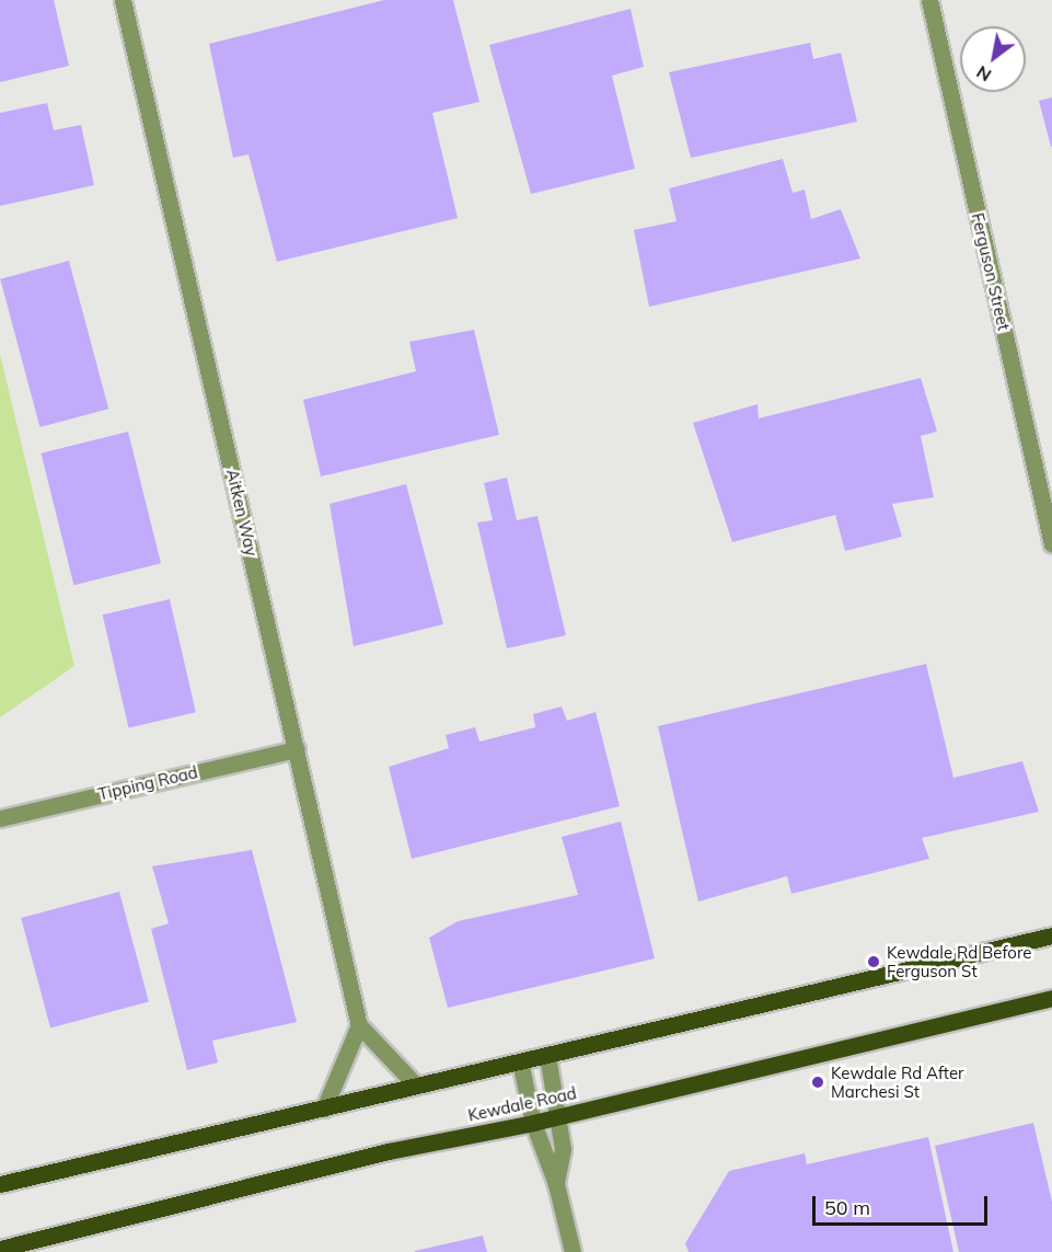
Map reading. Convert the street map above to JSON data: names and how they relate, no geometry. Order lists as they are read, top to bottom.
{
  "streets": {
    "main road": ["Kewdale Road"],
    "street": ["Ferguson Street", "Aitken Way", "Tipping Road"]
  },
  "crossings": [
    ["Aitken Way", "Tipping Road"]
  ],
  "places": ["Kewdale Rd Before Ferguson St", "Kewdale Rd After Marchesi St"],
  "scale_bar": "50 m",
  "north": "bottom left"
}
